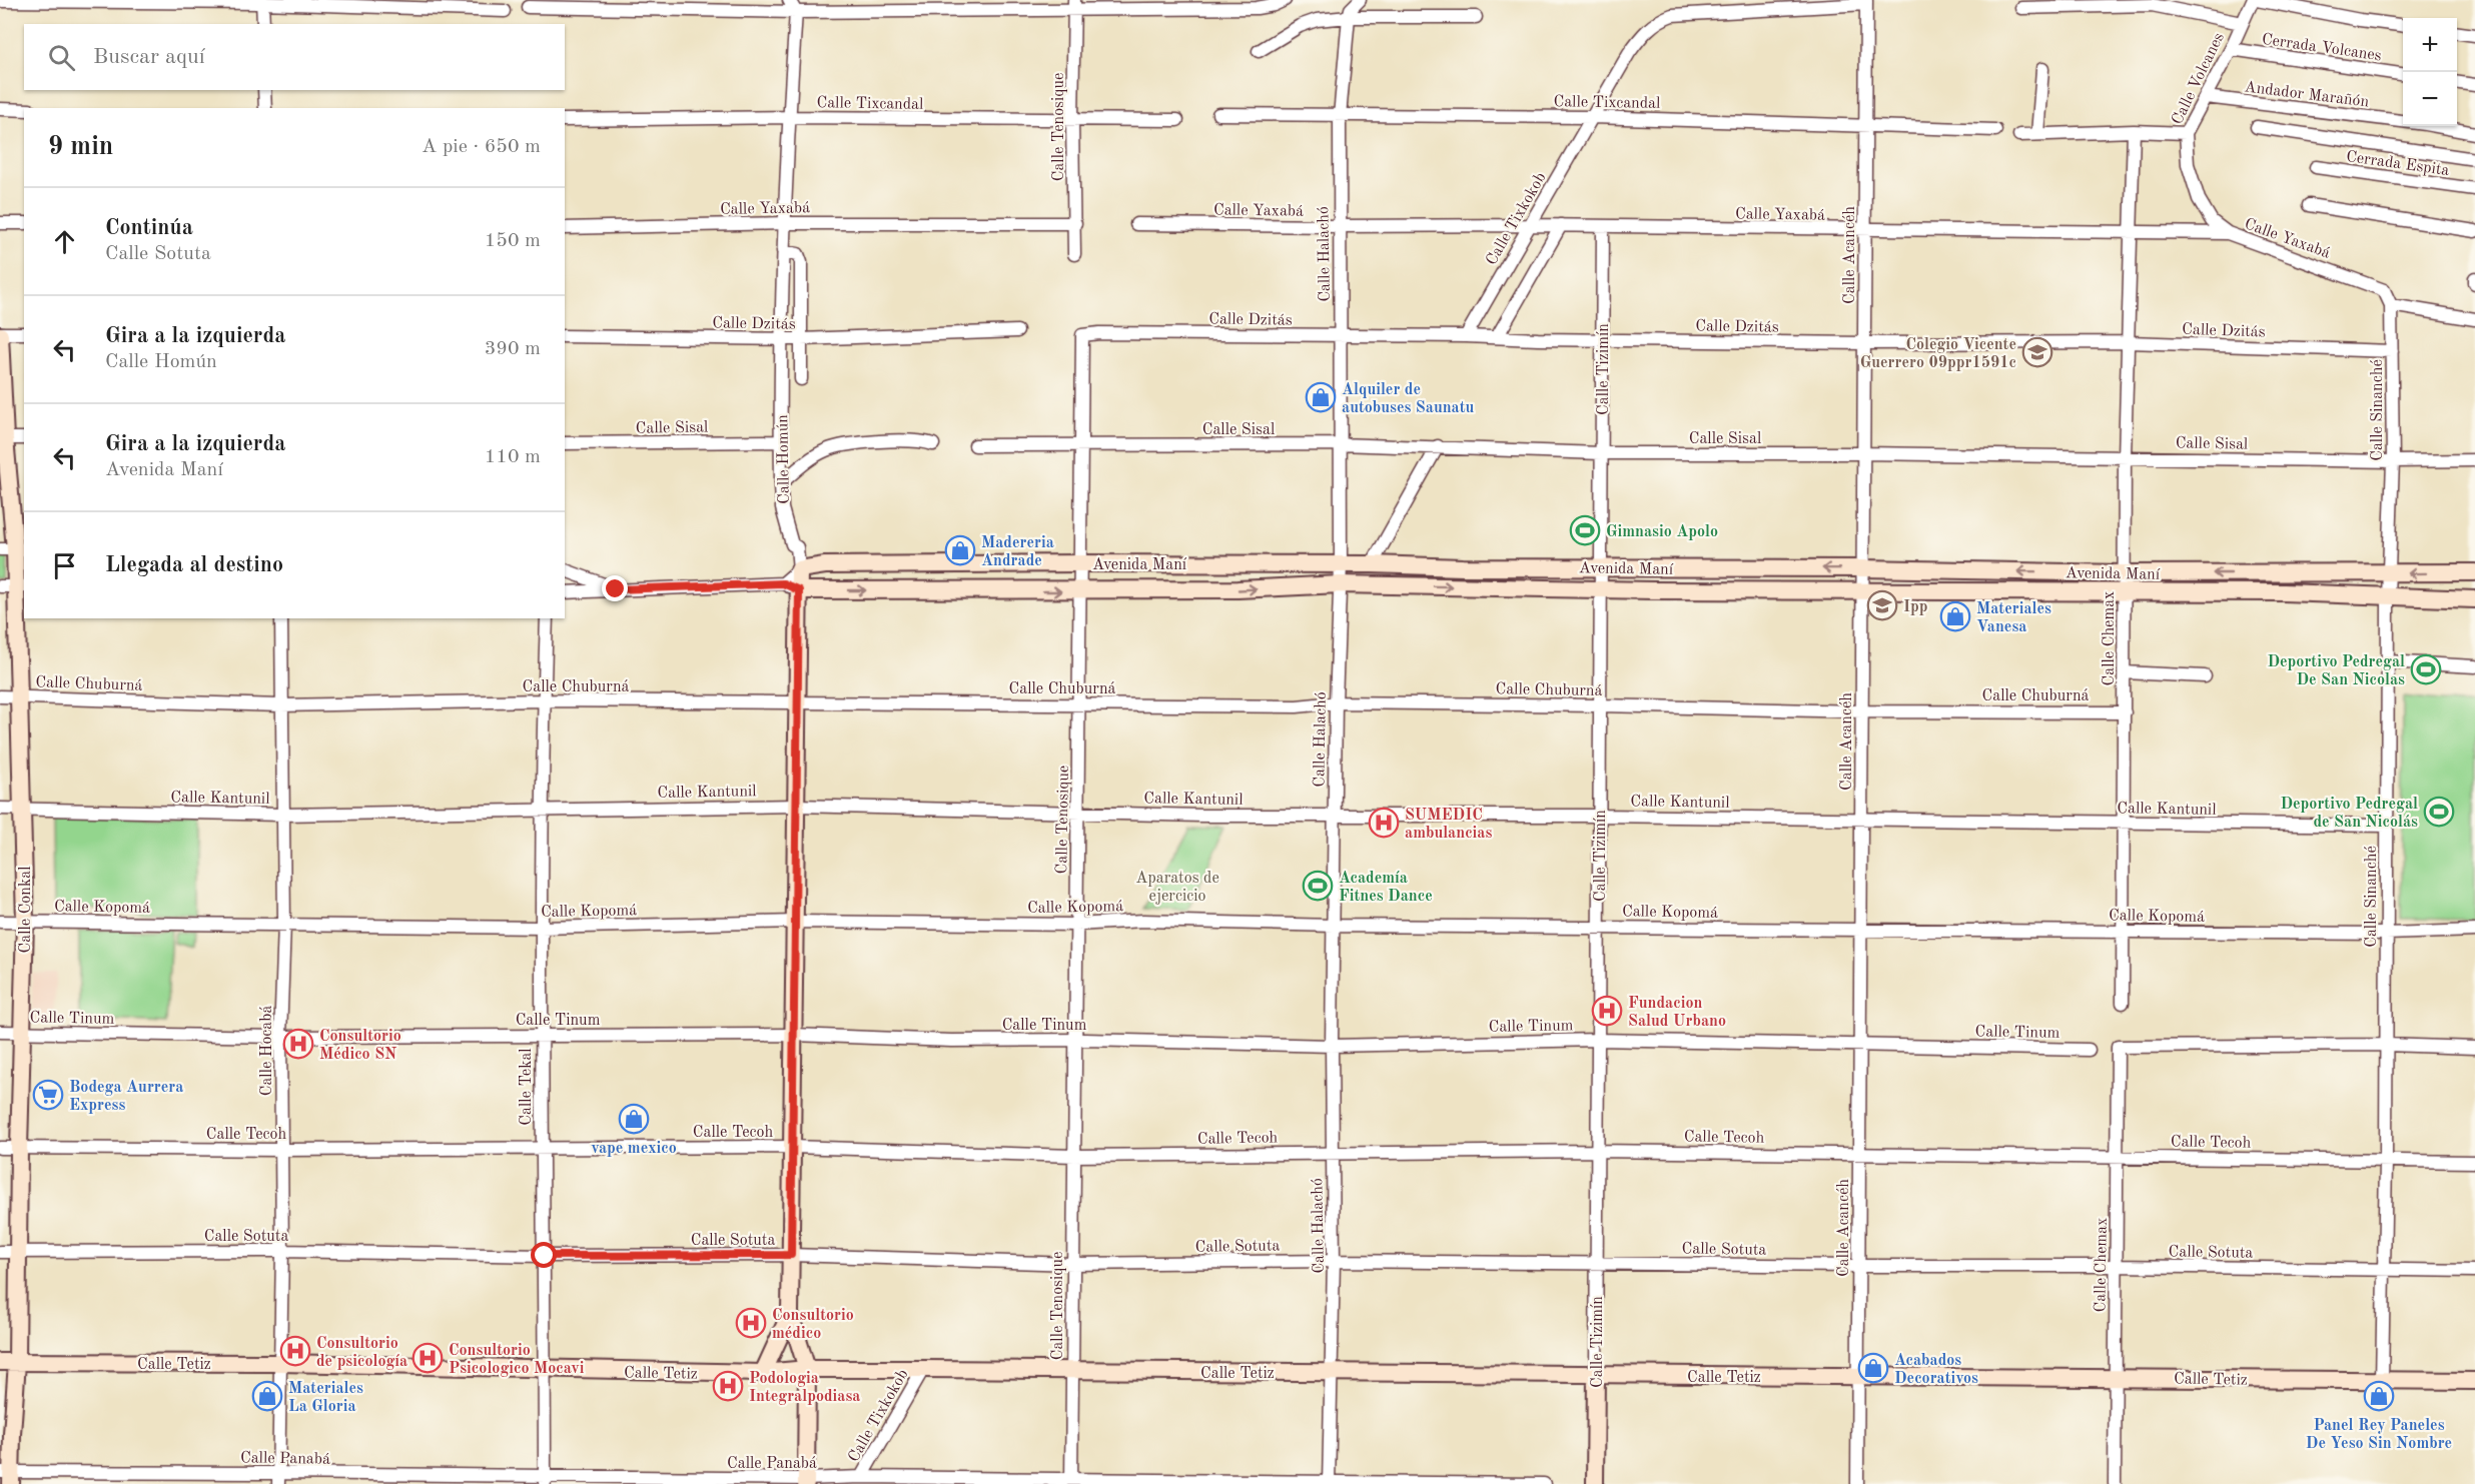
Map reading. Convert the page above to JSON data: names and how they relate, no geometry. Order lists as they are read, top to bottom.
{
  "streets": {
    "street": [
      "Cerrada Volcanes",
      "Calle Volcanes",
      "Andador Marañón",
      "Calle Tixcandal",
      "Calle Tenosique",
      "Cerrada Espita",
      "Calle Yaxabá",
      "Calle Tixkokob",
      "Calle Halachó",
      "Calle Acancéh",
      "Calle Dzitás",
      "Calle Tizimín",
      "Calle Sinanché",
      "Calle Sisal",
      "Calle Homún",
      "Avenida Maní",
      "Calle Chemax",
      "Calle Chuburná",
      "Calle Kantunil",
      "Calle Kopomá",
      "Calle Conkal",
      "Calle Tinum",
      "Calle Hocabá",
      "Calle Tekal",
      "Calle Tecoh",
      "Calle Sotuta",
      "Calle Tetiz",
      "Calle Panabá"
    ]
  },
  "crossings": [
    ["Cerrada Volcanes", "Calle Volcanes"],
    ["Calle Volcanes", "Andador Marañón"],
    ["Calle Volcanes", "Calle Yaxabá"],
    ["Calle Tixcandal", "Calle Tenosique"],
    ["Calle Tixcandal", "Calle Tixkokob"],
    ["Calle Tixcandal", "Calle Halachó"],
    ["Calle Tixcandal", "Calle Acancéh"],
    ["Calle Tixcandal", "Calle Homún"],
    ["Calle Tenosique", "Calle Yaxabá"],
    ["Calle Tenosique", "Calle Dzitás"],
    ["Calle Tenosique", "Calle Sisal"],
    ["Calle Tenosique", "Avenida Maní"],
    ["Calle Tenosique", "Calle Chuburná"],
    ["Calle Tenosique", "Calle Kantunil"],
    ["Calle Tenosique", "Calle Kopomá"],
    ["Calle Tenosique", "Calle Tinum"],
    ["Calle Tenosique", "Calle Tecoh"],
    ["Calle Tenosique", "Calle Sotuta"],
    ["Calle Tenosique", "Calle Tetiz"],
    ["Calle Tenosique", "Calle Panabá"],
    ["Calle Yaxabá", "Calle Tixkokob"],
    ["Calle Yaxabá", "Calle Halachó"],
    ["Calle Yaxabá", "Calle Acancéh"],
    ["Calle Yaxabá", "Calle Tizimín"],
    ["Calle Yaxabá", "Calle Sinanché"],
    ["Calle Yaxabá", "Calle Homún"],
    ["Calle Yaxabá", "Calle Chemax"],
    ["Calle Tixkokob", "Calle Acancéh"],
    ["Calle Tixkokob", "Calle Dzitás"],
    ["Calle Tixkokob", "Calle Tetiz"],
    ["Calle Tixkokob", "Calle Panabá"],
    ["Calle Halachó", "Calle Dzitás"],
    ["Calle Halachó", "Calle Sisal"],
    ["Calle Halachó", "Avenida Maní"],
    ["Calle Halachó", "Calle Chuburná"],
    ["Calle Halachó", "Calle Kantunil"],
    ["Calle Halachó", "Calle Kopomá"],
    ["Calle Halachó", "Calle Tinum"],
    ["Calle Halachó", "Calle Tecoh"],
    ["Calle Halachó", "Calle Sotuta"],
    ["Calle Halachó", "Calle Tetiz"],
    ["Calle Halachó", "Calle Panabá"],
    ["Calle Acancéh", "Calle Dzitás"],
    ["Calle Acancéh", "Calle Sisal"],
    ["Calle Acancéh", "Avenida Maní"],
    ["Calle Acancéh", "Calle Chuburná"],
    ["Calle Acancéh", "Calle Kantunil"],
    ["Calle Acancéh", "Calle Kopomá"],
    ["Calle Acancéh", "Calle Tinum"],
    ["Calle Acancéh", "Calle Tecoh"],
    ["Calle Acancéh", "Calle Sotuta"],
    ["Calle Acancéh", "Calle Tetiz"],
    ["Calle Dzitás", "Calle Tizimín"],
    ["Calle Dzitás", "Calle Sinanché"],
    ["Calle Dzitás", "Calle Homún"],
    ["Calle Dzitás", "Calle Chemax"],
    ["Calle Tizimín", "Calle Sisal"],
    ["Calle Tizimín", "Avenida Maní"],
    ["Calle Tizimín", "Calle Chuburná"],
    ["Calle Tizimín", "Calle Kantunil"],
    ["Calle Tizimín", "Calle Kopomá"],
    ["Calle Tizimín", "Calle Tinum"],
    ["Calle Tizimín", "Calle Tecoh"],
    ["Calle Tizimín", "Calle Sotuta"],
    ["Calle Tizimín", "Calle Tetiz"],
    ["Calle Sinanché", "Calle Sisal"],
    ["Calle Sinanché", "Avenida Maní"],
    ["Calle Sinanché", "Calle Chemax"],
    ["Calle Sinanché", "Calle Kantunil"],
    ["Calle Sinanché", "Calle Kopomá"],
    ["Calle Sinanché", "Calle Tecoh"],
    ["Calle Sinanché", "Calle Sotuta"],
    ["Calle Sinanché", "Calle Tetiz"],
    ["Calle Sisal", "Calle Homún"],
    ["Calle Sisal", "Calle Chemax"],
    ["Calle Homún", "Avenida Maní"],
    ["Calle Homún", "Calle Chuburná"],
    ["Calle Homún", "Calle Kantunil"],
    ["Calle Homún", "Calle Kopomá"],
    ["Calle Homún", "Calle Tinum"],
    ["Calle Homún", "Calle Tecoh"],
    ["Calle Homún", "Calle Sotuta"],
    ["Calle Homún", "Calle Tetiz"],
    ["Calle Homún", "Calle Panabá"],
    ["Avenida Maní", "Calle Chemax"],
    ["Calle Chemax", "Calle Chuburná"],
    ["Calle Chemax", "Calle Kantunil"],
    ["Calle Chemax", "Calle Kopomá"],
    ["Calle Chemax", "Calle Tecoh"],
    ["Calle Chemax", "Calle Sotuta"],
    ["Calle Chemax", "Calle Tetiz"],
    ["Calle Chuburná", "Calle Conkal"],
    ["Calle Chuburná", "Calle Hocabá"],
    ["Calle Chuburná", "Calle Tekal"],
    ["Calle Kantunil", "Calle Conkal"],
    ["Calle Kantunil", "Calle Hocabá"],
    ["Calle Kantunil", "Calle Tekal"],
    ["Calle Kopomá", "Calle Conkal"],
    ["Calle Kopomá", "Calle Hocabá"],
    ["Calle Kopomá", "Calle Tekal"],
    ["Calle Conkal", "Calle Tinum"],
    ["Calle Conkal", "Calle Tecoh"],
    ["Calle Conkal", "Calle Sotuta"],
    ["Calle Conkal", "Calle Tetiz"],
    ["Calle Conkal", "Calle Panabá"],
    ["Calle Tinum", "Calle Hocabá"],
    ["Calle Tinum", "Calle Tekal"],
    ["Calle Hocabá", "Calle Tecoh"],
    ["Calle Hocabá", "Calle Sotuta"],
    ["Calle Hocabá", "Calle Tetiz"],
    ["Calle Hocabá", "Calle Panabá"],
    ["Calle Tekal", "Calle Tecoh"],
    ["Calle Tekal", "Calle Sotuta"],
    ["Calle Tekal", "Calle Tetiz"],
    ["Calle Tekal", "Calle Panabá"]
  ],
  "parks": ["Aparatos de ejercicio"],
  "places": {
    "school or university": ["Colegio Vicente Guerrero 09ppr1591c", "Ipp"],
    "shop": [
      "Alquiler de autobuses Saunatu",
      "Madereria Andrade",
      "Materiales Vanesa",
      "vape mexico",
      "Acabados Decorativos",
      "Materiales La Gloria",
      "Panel Rey Paneles De Yeso Sin Nombre"
    ],
    "sports": [
      "Gimnasio Apolo",
      "Deportivo Pedregal De San Nicolas",
      "Deportivo Pedregal de San Nicolás",
      "Academía Fitnes Dance"
    ],
    "hospital": [
      "SUMEDIC ambulancias",
      "Fundacion Salud Urbano",
      "Consultorio Médico SN",
      "Consultorio médico",
      "Consultorio de psicología",
      "Consultorio Psicologico Mocavi",
      "Podologia Integralpodiasa"
    ],
    "supermarket": ["Bodega Aurrera Express"]
  },
  "page": {
    "map_buttons": ["+", "−"],
    "search": "Buscar aquí",
    "heading": ["9 min", "A pie · 650 m"],
    "list": [
      ["Continúa", "Calle Sotuta", "150 m"],
      ["Gira a la izquierda", "Calle Homún", "390 m"],
      ["Gira a la izquierda", "Avenida Maní", "110 m"],
      "Llegada al destino"
    ]
  }
}
